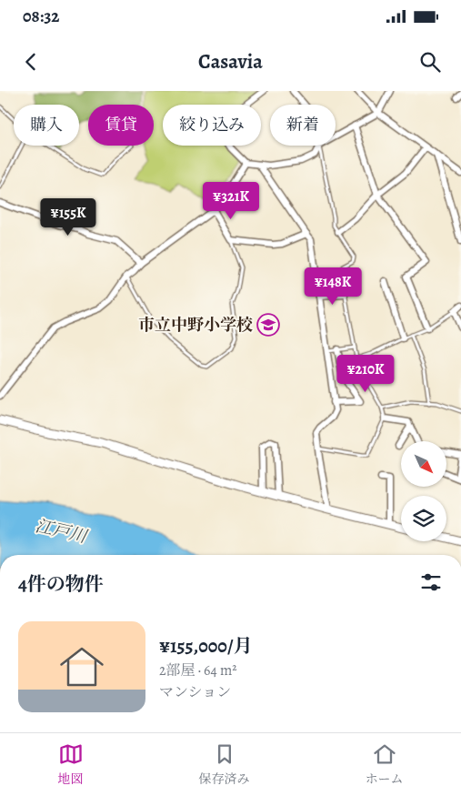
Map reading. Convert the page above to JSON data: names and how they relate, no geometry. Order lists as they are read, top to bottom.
{
  "water": ["江戸川"],
  "places": {
    "school or university": ["市立中野小学校"]
  },
  "north": "bottom right",
  "page": {
    "status": "08:32",
    "header": "Casavia",
    "chip": [
      "購入",
      "賃貸",
      "絞り込み",
      "新着"
    ],
    "price": [
      "¥321K",
      "¥155K",
      "¥148K",
      "¥210K"
    ],
    "heading": "4件の物件",
    "list": [
      {
        "name": "¥155,000/月",
        "note": "2部屋 · 64 m² · マンション"
      }
    ],
    "tabs": ["地図", "保存済み", "ホーム"]
  }
}
